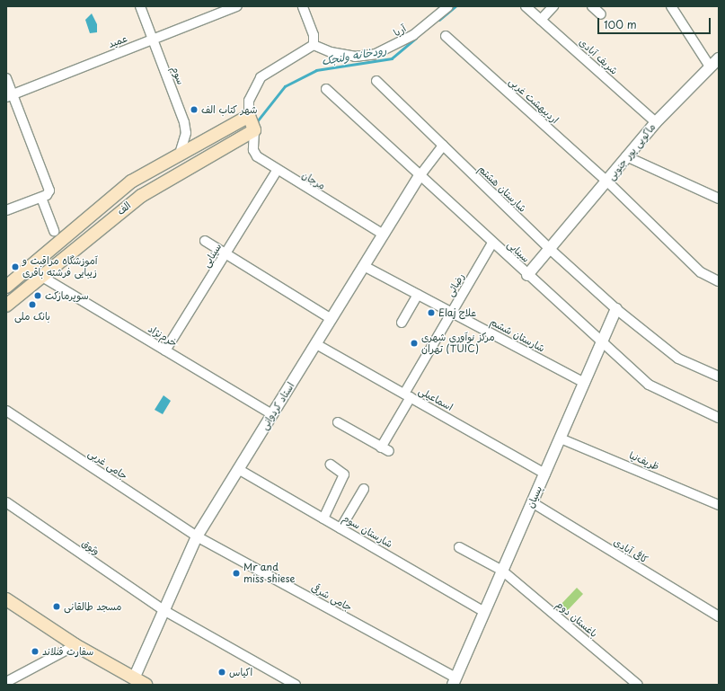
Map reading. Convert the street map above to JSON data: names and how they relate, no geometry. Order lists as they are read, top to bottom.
{
  "streets": {
    "main road": ["الف"],
    "street": [
      "آریا",
      "عمید",
      "شریف آبادی",
      "سوم",
      "اردیبهشت غربی",
      "ماکویی‌ پور جنوبی",
      "مرجان",
      "شارستان هشتم",
      "سینایی",
      "رضائی",
      "شارستان ششم",
      "خرم‌نژاد",
      "اسماعیلی",
      "استاد کردوانی",
      "ظریف‌نیا",
      "جامی غربی",
      "پسیان",
      "شارستان سوم",
      "وثوق",
      "کافی آبادی",
      "جامی شرقی",
      "باغستان دوم"
    ]
  },
  "crossings": [
    ["عمید", "سوم"],
    ["شریف آبادی", "ماکویی‌ پور جنوبی"],
    ["سوم", "الف"],
    ["اردیبهشت غربی", "ماکویی‌ پور جنوبی"],
    ["ماکویی‌ پور جنوبی", "شارستان هشتم"],
    ["ماکویی‌ پور جنوبی", "سینایی"],
    ["مرجان", "الف"],
    ["مرجان", "سینایی"],
    ["مرجان", "استاد کردوانی"],
    ["شارستان هشتم", "استاد کردوانی"],
    ["شارستان هشتم", "پسیان"],
    ["الف", "خرم‌نژاد"],
    ["سینایی", "رضائی"],
    ["سینایی", "خرم‌نژاد"],
    ["سینایی", "استاد کردوانی"],
    ["سینایی", "پسیان"],
    ["رضائی", "شارستان ششم"],
    ["رضائی", "اسماعیلی"],
    ["شارستان ششم", "استاد کردوانی"],
    ["شارستان ششم", "پسیان"],
    ["خرم‌نژاد", "استاد کردوانی"],
    ["اسماعیلی", "استاد کردوانی"],
    ["اسماعیلی", "پسیان"],
    ["استاد کردوانی", "جامی غربی"],
    ["استاد کردوانی", "شارستان سوم"],
    ["استاد کردوانی", "وثوق"],
    ["استاد کردوانی", "جامی شرقی"],
    ["ظریف‌نیا", "پسیان"],
    ["جامی غربی", "جامی شرقی"],
    ["پسیان", "شارستان سوم"],
    ["پسیان", "کافی آبادی"],
    ["پسیان", "جامی شرقی"],
    ["پسیان", "باغستان دوم"]
  ],
  "water": ["رودخانه ولنجک"],
  "places": [
    "شهر کتاب الف",
    "آموزشگاه مراقبت و زیبایی فرشته باقری",
    "سوپرمارکت",
    "بانک ملی",
    "Elaj علاج",
    "مرکز نوآوری شهری تهران (TUIC)",
    "Mr and miss shiese",
    "مسجد طالقانی",
    "سفارت فنلاند",
    "اکیاس"
  ],
  "scale_bar": "100 m"
}
